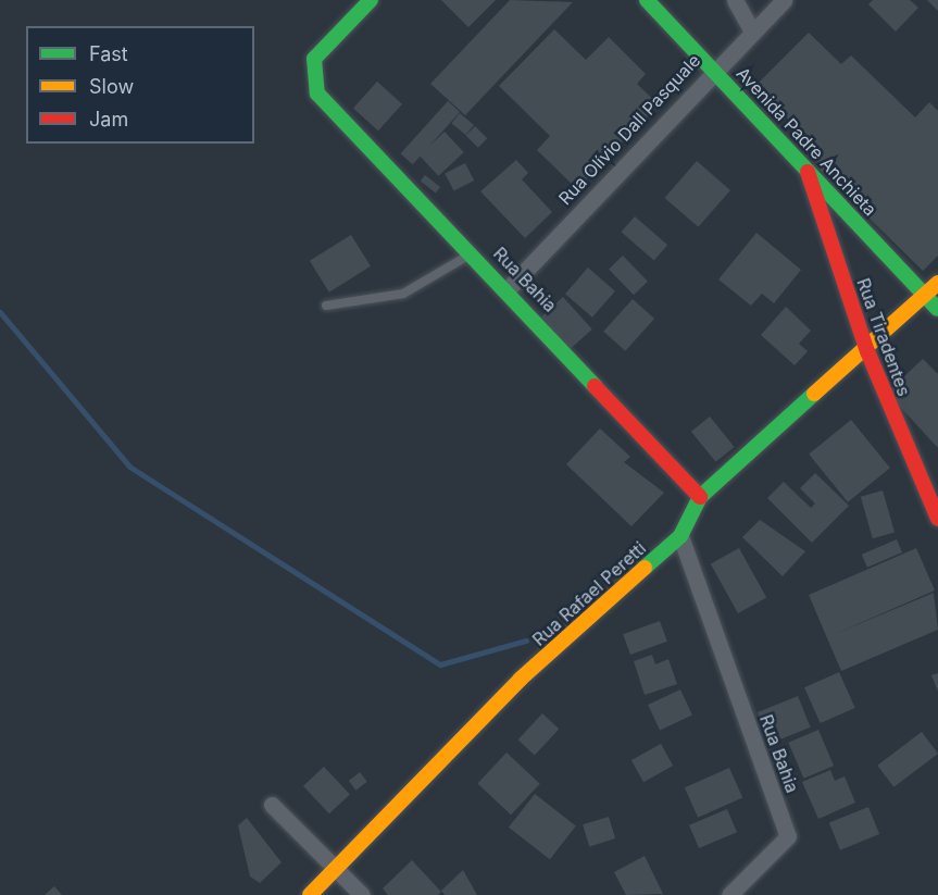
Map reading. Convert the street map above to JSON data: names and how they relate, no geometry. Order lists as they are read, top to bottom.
{
  "streets": {
    "street": [
      "Rua Olívio Dall Pasquale",
      "Avenida Padre Anchieta",
      "Rua Bahia",
      "Rua Tiradentes",
      "Rua Rafael Peretti"
    ]
  },
  "crossings": [
    ["Rua Olívio Dall Pasquale", "Avenida Padre Anchieta"],
    ["Rua Olívio Dall Pasquale", "Rua Bahia"],
    ["Avenida Padre Anchieta", "Rua Tiradentes"],
    ["Avenida Padre Anchieta", "Rua Rafael Peretti"],
    ["Rua Bahia", "Rua Rafael Peretti"],
    ["Rua Tiradentes", "Rua Rafael Peretti"]
  ],
  "legend": ["Fast", "Slow", "Jam"]
}
